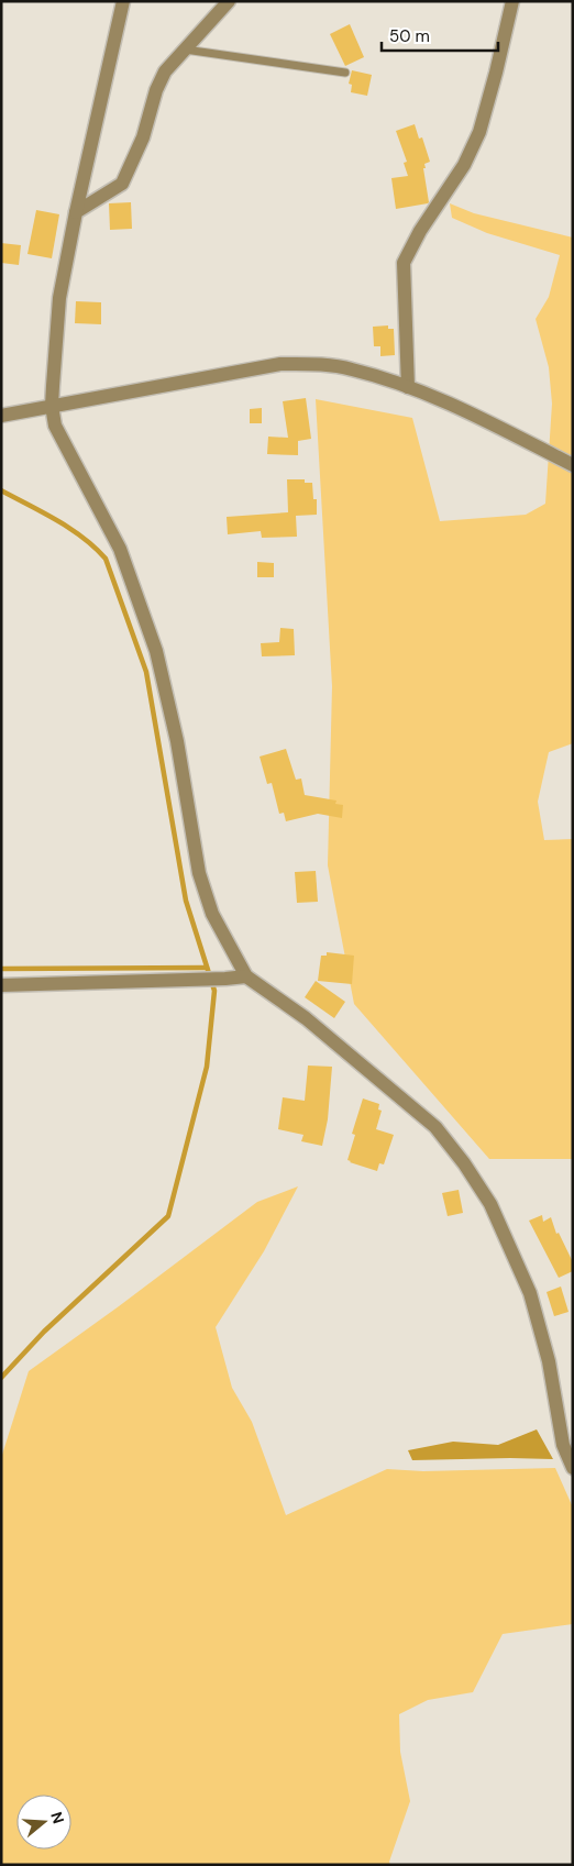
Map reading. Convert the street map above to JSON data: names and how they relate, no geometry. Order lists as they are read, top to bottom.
{
  "scale_bar": "50 m",
  "north": "right"
}
